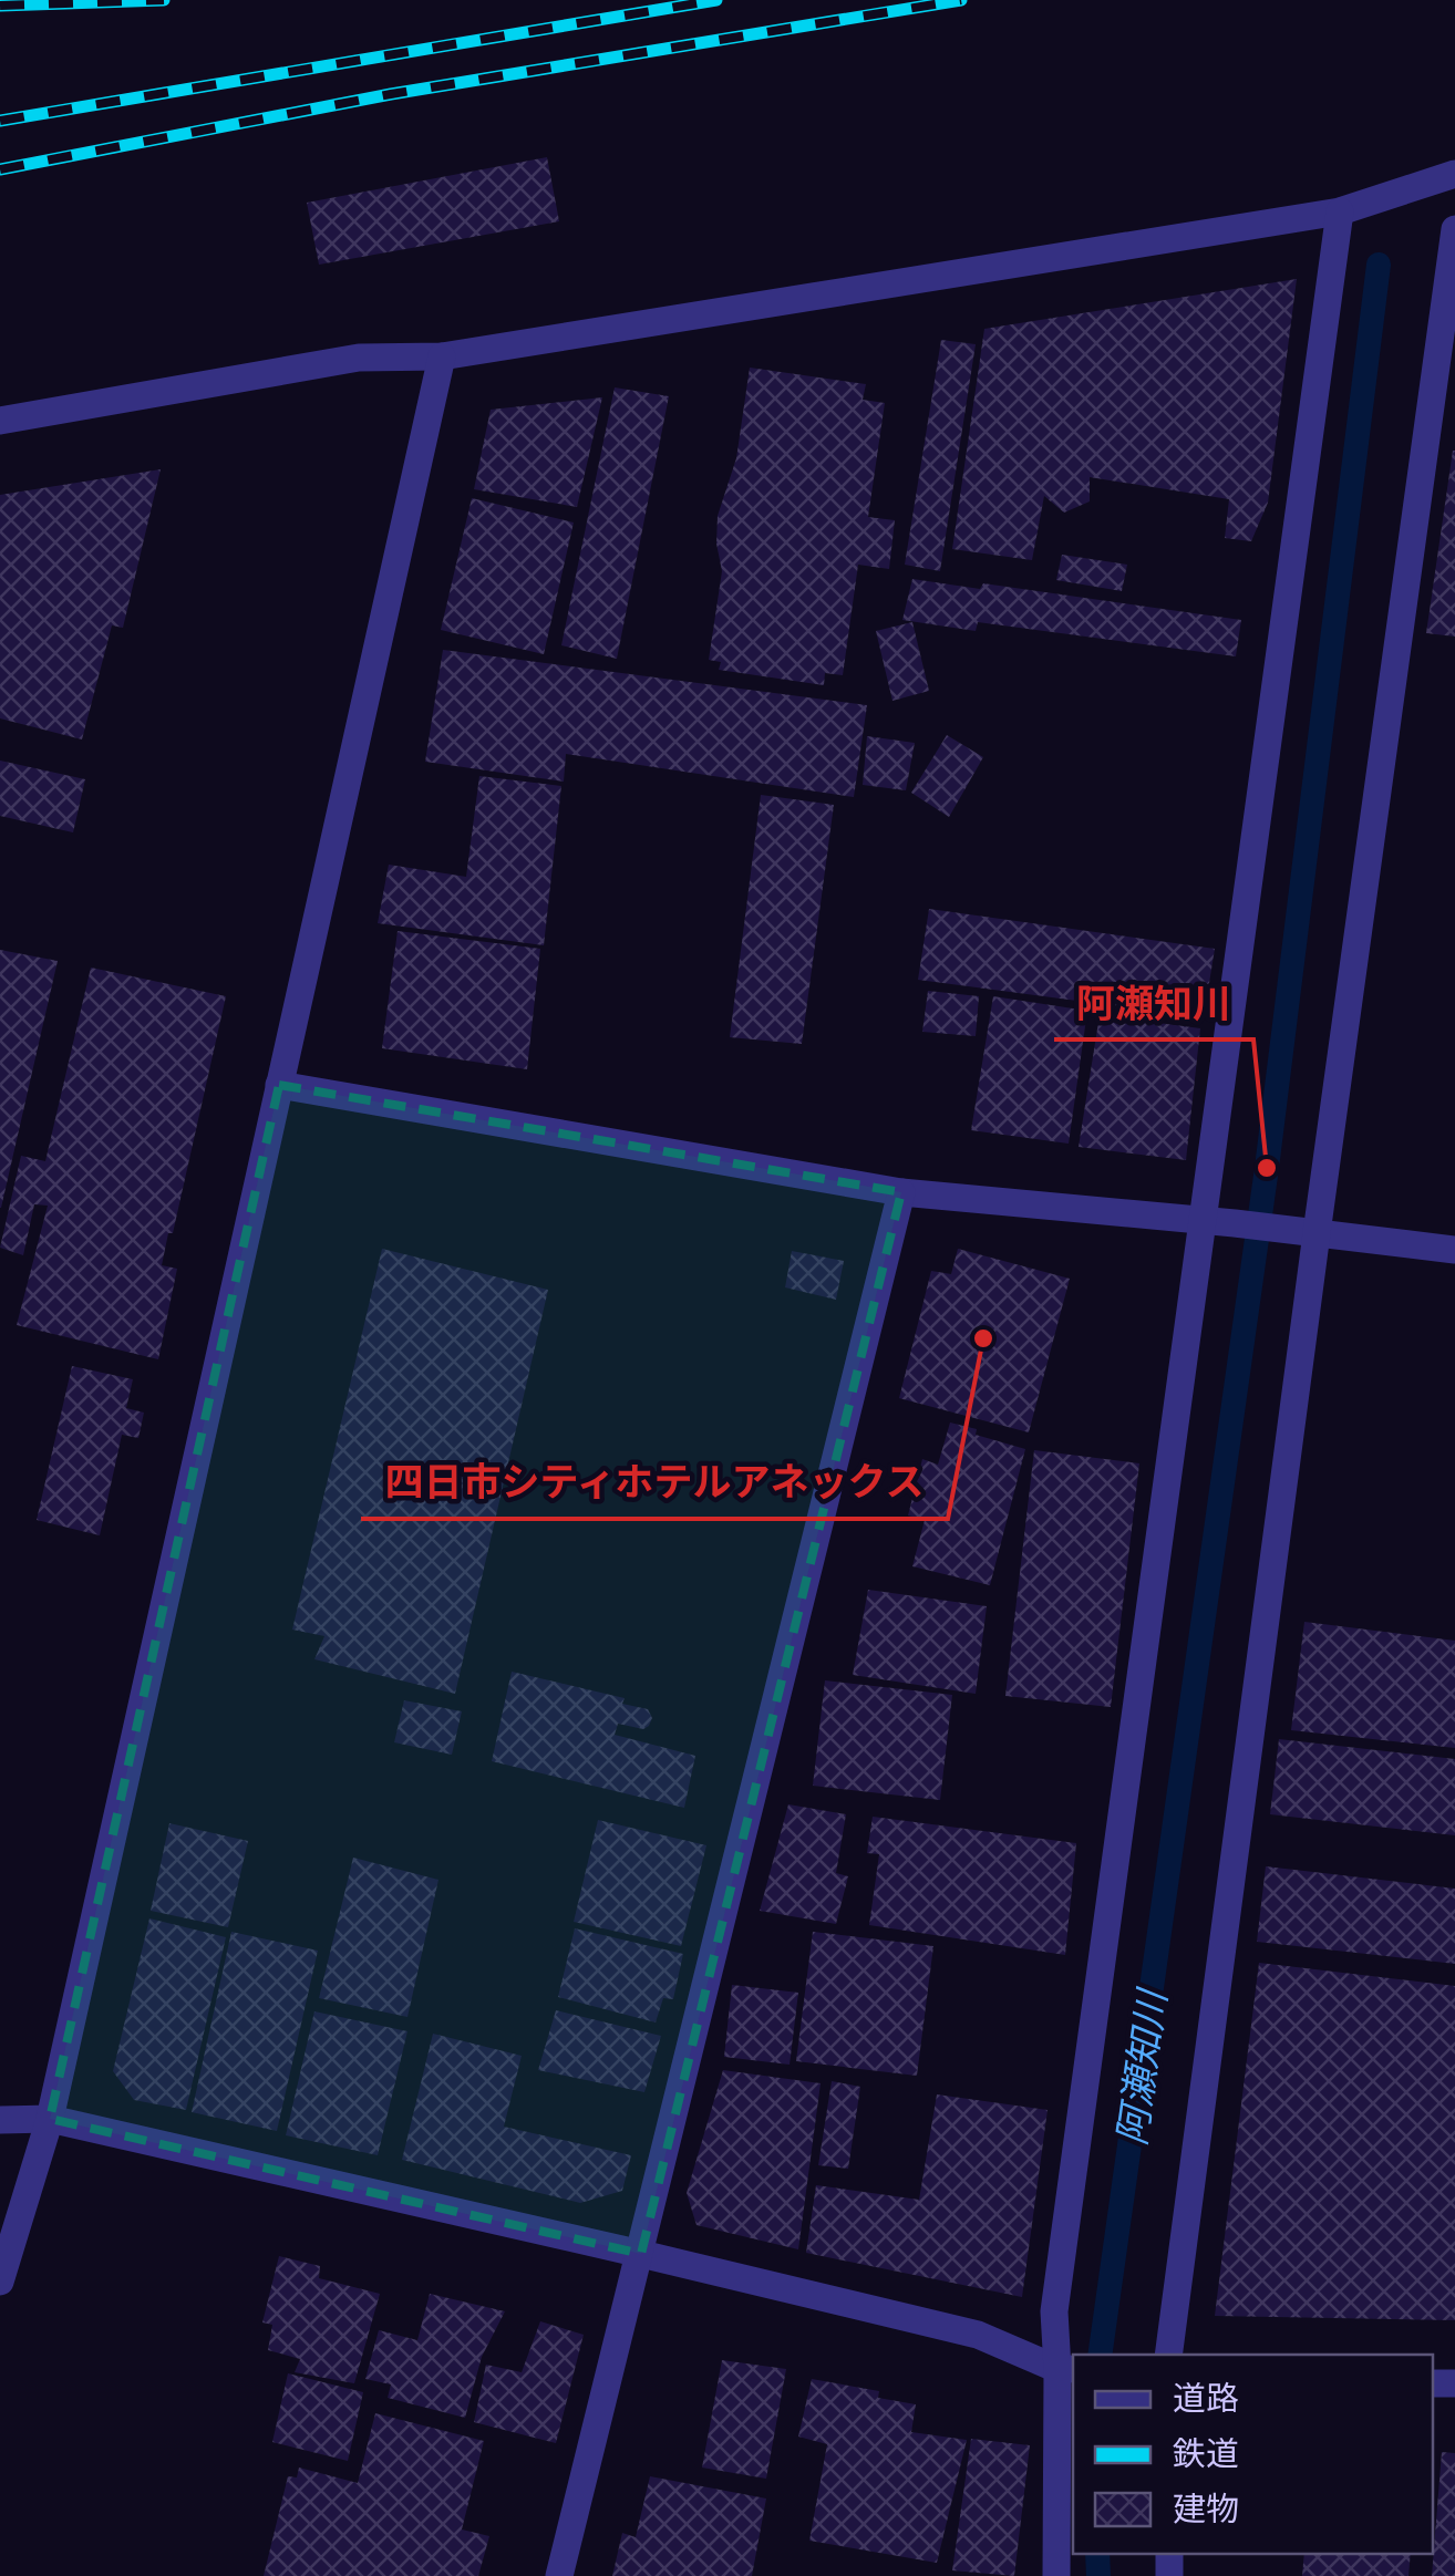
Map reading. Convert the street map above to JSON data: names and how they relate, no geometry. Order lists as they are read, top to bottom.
{
  "water": ["阿瀬知川"],
  "places": ["阿瀬知川", "四日市シティホテルアネックス"],
  "legend": ["道路", "鉄道", "建物"]
}
